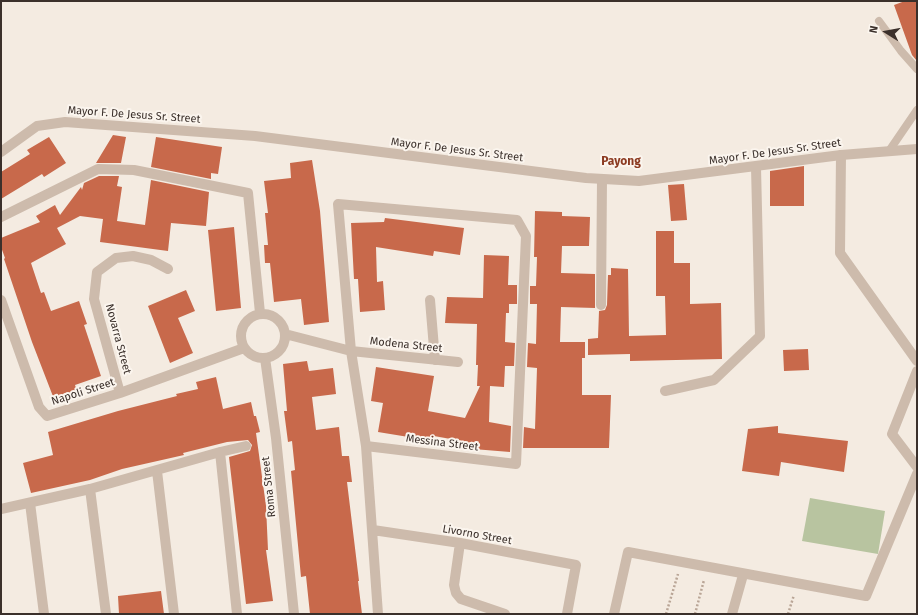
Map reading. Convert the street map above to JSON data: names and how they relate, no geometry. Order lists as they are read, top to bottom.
{
  "streets": {
    "street": [
      "Mayor F. De Jesus Sr. Street",
      "Novarra Street",
      "Modena Street",
      "Napoli Street",
      "Messina Street",
      "Roma Street",
      "Livorno Street"
    ]
  },
  "crossings": [
    ["Novarra Street", "Napoli Street"],
    ["Modena Street", "Napoli Street"],
    ["Modena Street", "Messina Street"],
    ["Modena Street", "Roma Street"],
    ["Napoli Street", "Roma Street"]
  ],
  "districts": ["Payong"],
  "north": "left"
}
